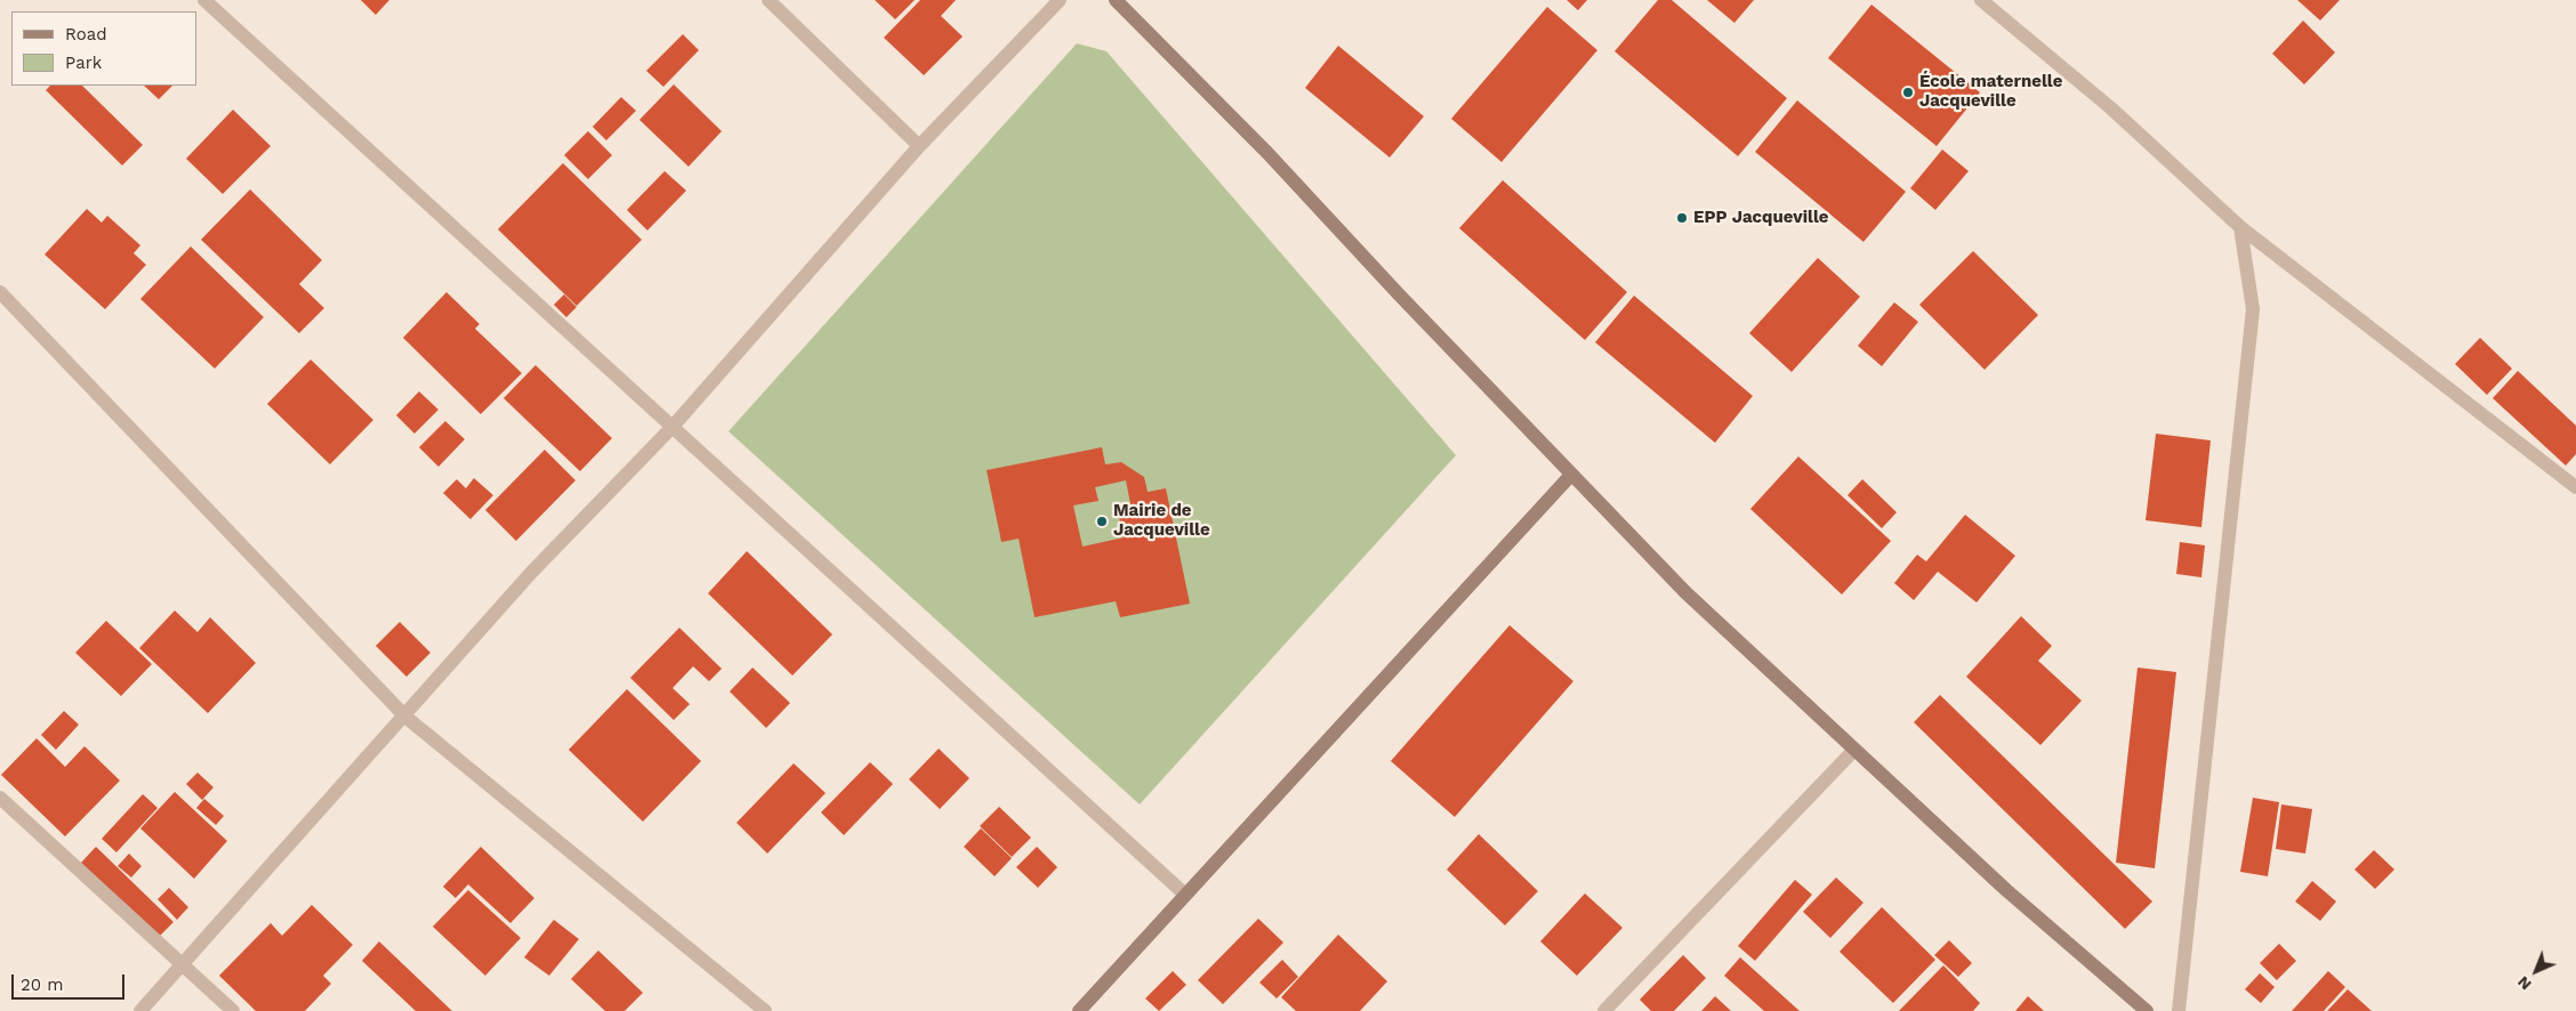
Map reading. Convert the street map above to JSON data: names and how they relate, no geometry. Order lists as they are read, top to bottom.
{
  "places": ["École maternelle Jacqueville", "EPP Jacqueville", "Mairie de Jacqueville"],
  "legend": ["Road", "Park"],
  "scale_bar": "20 m",
  "north": "bottom left"
}
